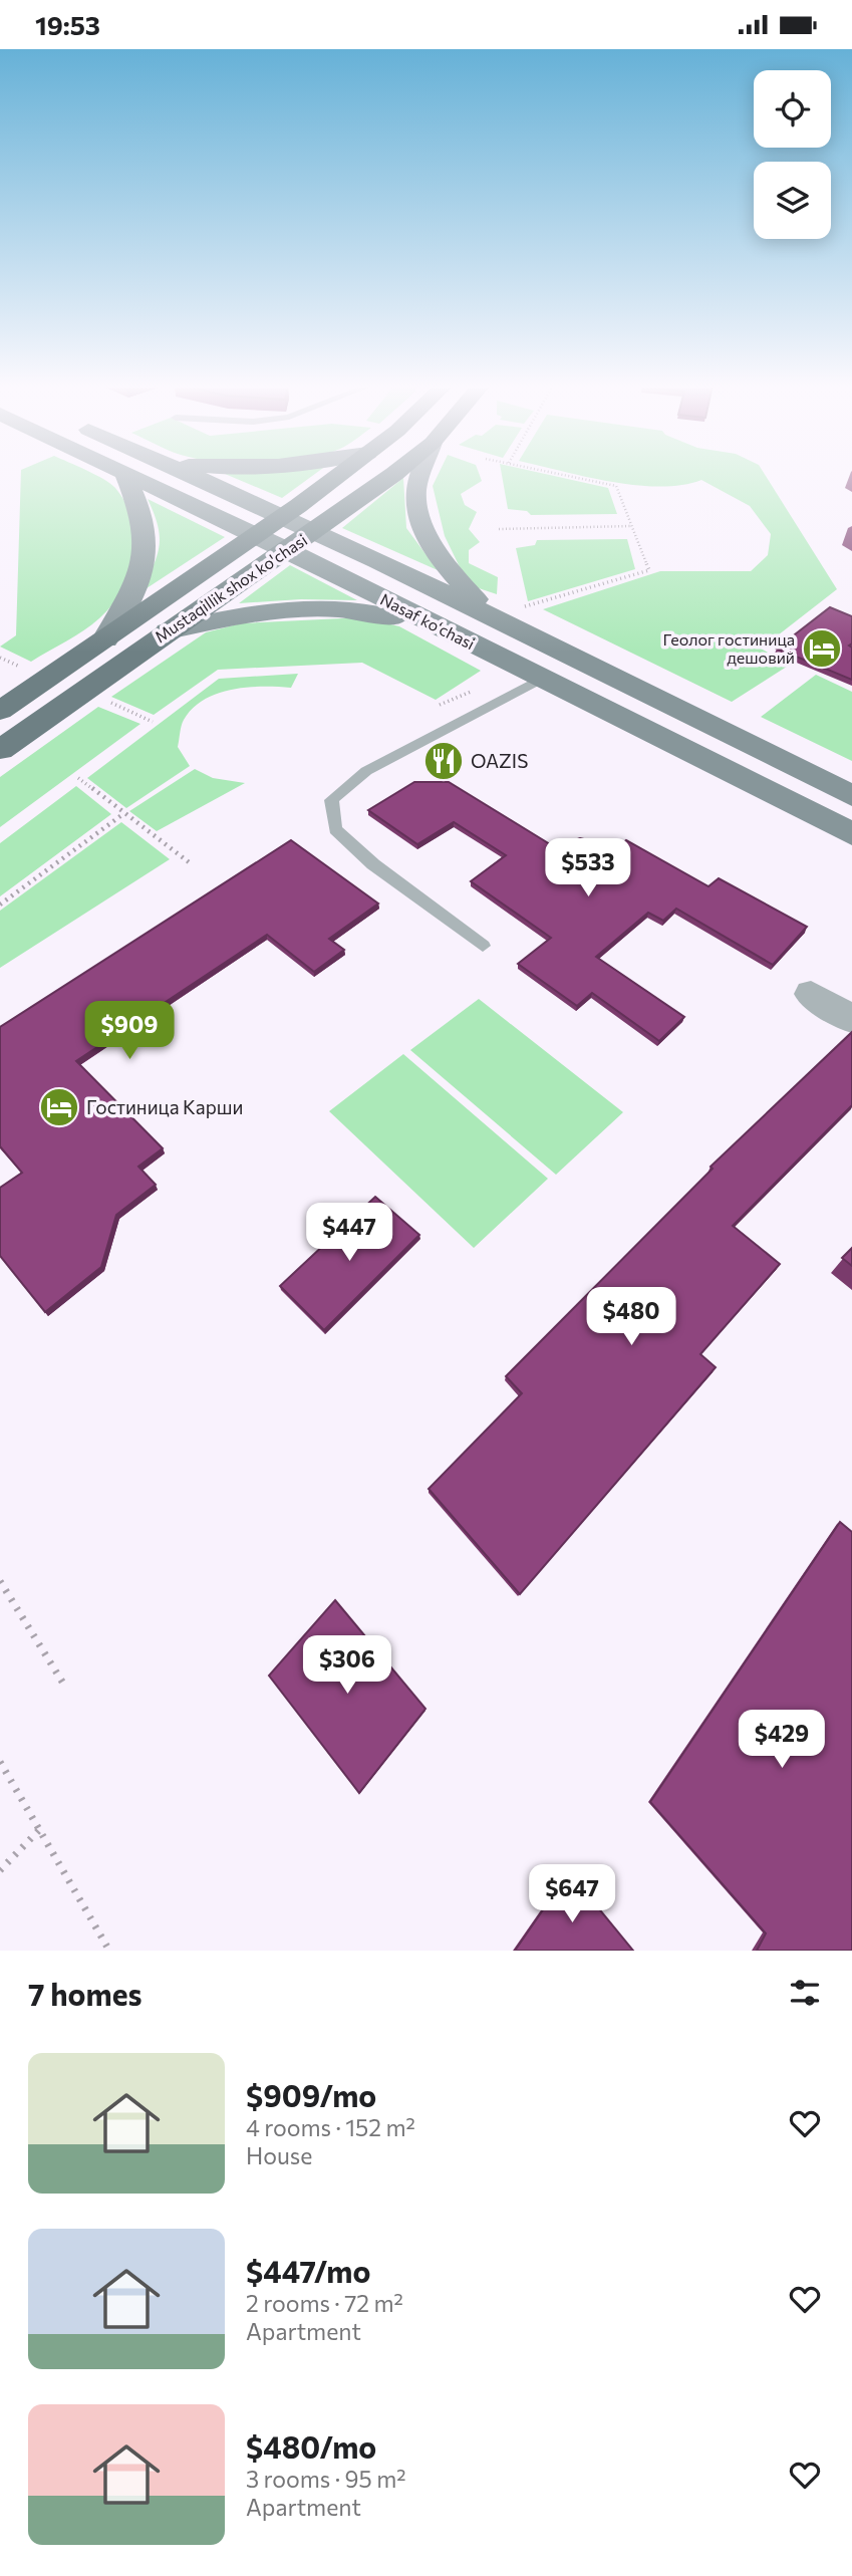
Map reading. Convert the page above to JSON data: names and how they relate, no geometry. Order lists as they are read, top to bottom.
{
  "streets": {
    "main road": ["Mustaqillik shox ko'chasi", "Nasaf ko‘chasi"]
  },
  "crossings": [
    ["Mustaqillik shox ko'chasi", "Nasaf ko‘chasi"]
  ],
  "places": {
    "hotel": ["Геолог гостиница дешовий", "Гостиница Карши"],
    "restaurant": ["OAZIS"]
  },
  "page": {
    "status": "19:53",
    "price": [
      "$533",
      "$909",
      "$447",
      "$480",
      "$306",
      "$429",
      "$647"
    ],
    "heading": "7 homes",
    "list": [
      {
        "name": "$909/mo",
        "note": "4 rooms · 152 m² · House"
      },
      {
        "name": "$447/mo",
        "note": "2 rooms · 72 m² · Apartment"
      },
      {
        "name": "$480/mo",
        "note": "3 rooms · 95 m² · Apartment"
      }
    ]
  }
}
